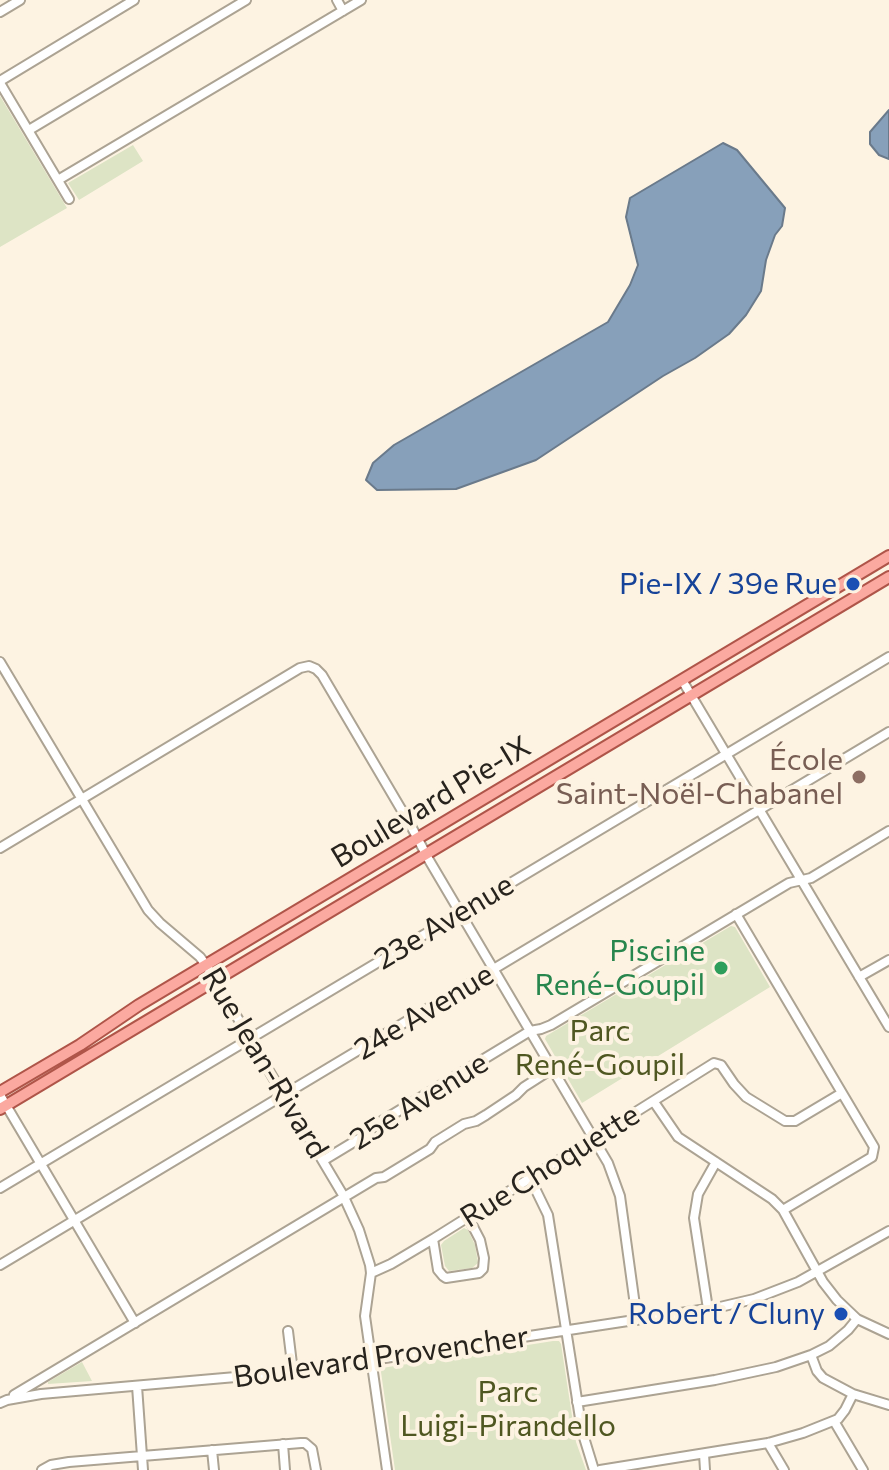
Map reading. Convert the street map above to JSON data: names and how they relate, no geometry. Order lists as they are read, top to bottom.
{
  "streets": {
    "main road": ["Boulevard Pie-IX"],
    "street": [
      "23e Avenue",
      "24e Avenue",
      "Rue Jean-Rivard",
      "25e Avenue",
      "Rue Choquette",
      "Boulevard Provencher"
    ]
  },
  "crossings": [
    ["Boulevard Pie-IX", "Rue Jean-Rivard"],
    ["23e Avenue", "Rue Jean-Rivard"],
    ["24e Avenue", "Rue Jean-Rivard"],
    ["Rue Jean-Rivard", "25e Avenue"],
    ["Rue Jean-Rivard", "Rue Choquette"],
    ["Rue Jean-Rivard", "Boulevard Provencher"],
    ["25e Avenue", "Boulevard Provencher"]
  ],
  "parks": ["Parc René-Goupil", "Parc Luigi-Pirandello"],
  "places": [
    "Pie-IX / 39e Rue",
    "École Saint-Noël-Chabanel",
    "Piscine René-Goupil",
    "Robert / Cluny"
  ]
}
